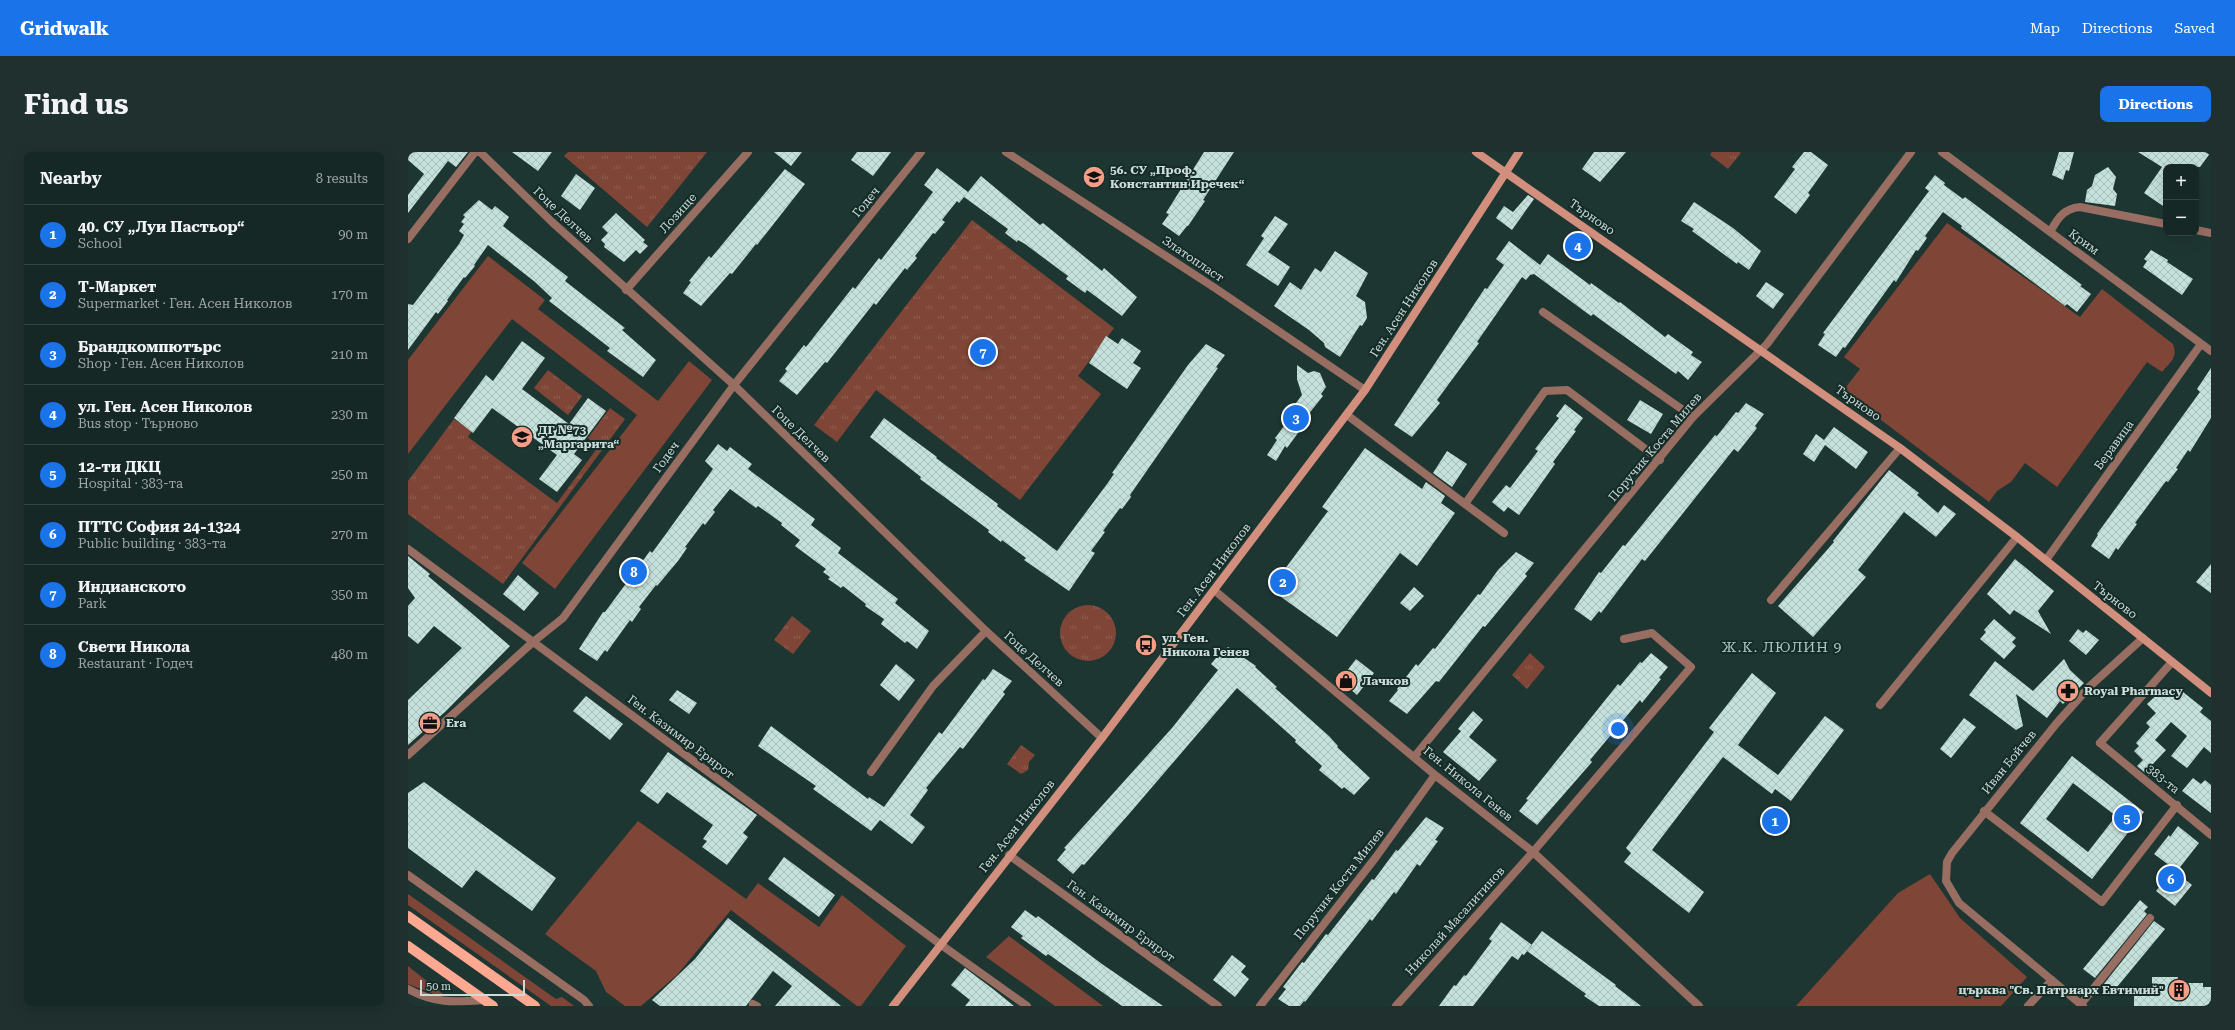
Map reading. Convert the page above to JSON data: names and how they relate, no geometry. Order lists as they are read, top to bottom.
{
  "streets": {
    "street": [
      "Годеч",
      "Лозище",
      "Гоце Делчев",
      "Търново",
      "Крим",
      "Златопласт",
      "Ген. Асен Николов",
      "Беравица",
      "Поручик Коста Милев",
      "Ген. Казимир Ернрот",
      "Иван Бойчев",
      "383-та",
      "Ген. Никола Генев",
      "Николай Масалитинов"
    ]
  },
  "crossings": [
    ["Годеч", "Гоце Делчев"],
    ["Годеч", "Ген. Казимир Ернрот"],
    ["Лозище", "Гоце Делчев"],
    ["Гоце Делчев", "Ген. Асен Николов"],
    ["Търново", "Ген. Асен Николов"],
    ["Търново", "Беравица"],
    ["Търново", "Поручик Коста Милев"],
    ["Търново", "Иван Бойчев"],
    ["Търново", "383-та"],
    ["Крим", "Беравица"],
    ["Златопласт", "Ген. Асен Николов"],
    ["Ген. Асен Николов", "Ген. Казимир Ернрот"],
    ["Ген. Асен Николов", "Ген. Никола Генев"],
    ["Поручик Коста Милев", "Ген. Никола Генев"],
    ["Ген. Никола Генев", "Николай Масалитинов"]
  ],
  "districts": ["Ж.К. ЛЮЛИН 9"],
  "places": {
    "school or university": ["56. СУ „Проф. Константин Иречек“", "ДГ №73 „Маргарита“"],
    "bus stop": ["ул. Ген. Никола Генев"],
    "shop": ["Лачков"],
    "pharmacy": ["Royal Pharmacy"],
    "office": ["Era"],
    "building": ["църква \"Св. Патриарх Евтимий\""]
  },
  "scale_bar": "50 m",
  "page": {
    "header": "Gridwalk",
    "nav": ["Map", "Directions", "Saved"],
    "buttons": "Directions",
    "title": "Find us",
    "heading": ["Nearby", "8 results"],
    "map_buttons": ["+", "−"],
    "list": [
      {
        "mark": "1",
        "name": "40. СУ „Луи Пастьор“",
        "note": "School",
        "value": "90 m"
      },
      {
        "mark": "2",
        "name": "Т-Маркет",
        "note": "Supermarket · Ген. Асен Николов",
        "value": "170 m"
      },
      {
        "mark": "3",
        "name": "Брандкомпютърс",
        "note": "Shop · Ген. Асен Николов",
        "value": "210 m"
      },
      {
        "mark": "4",
        "name": "ул. Ген. Асен Николов",
        "note": "Bus stop · Търново",
        "value": "230 m"
      },
      {
        "mark": "5",
        "name": "12-ти ДКЦ",
        "note": "Hospital · 383-та",
        "value": "250 m"
      },
      {
        "mark": "6",
        "name": "ПТТС София 24-1324",
        "note": "Public building · 383-та",
        "value": "270 m"
      },
      {
        "mark": "7",
        "name": "Индианското",
        "note": "Park",
        "value": "350 m"
      },
      {
        "mark": "8",
        "name": "Свети Никола",
        "note": "Restaurant · Годеч",
        "value": "480 m"
      }
    ],
    "pins": [
      "4",
      "7",
      "3",
      "8",
      "2",
      "5",
      "1",
      "6"
    ],
    "scale": "50 m"
  }
}
